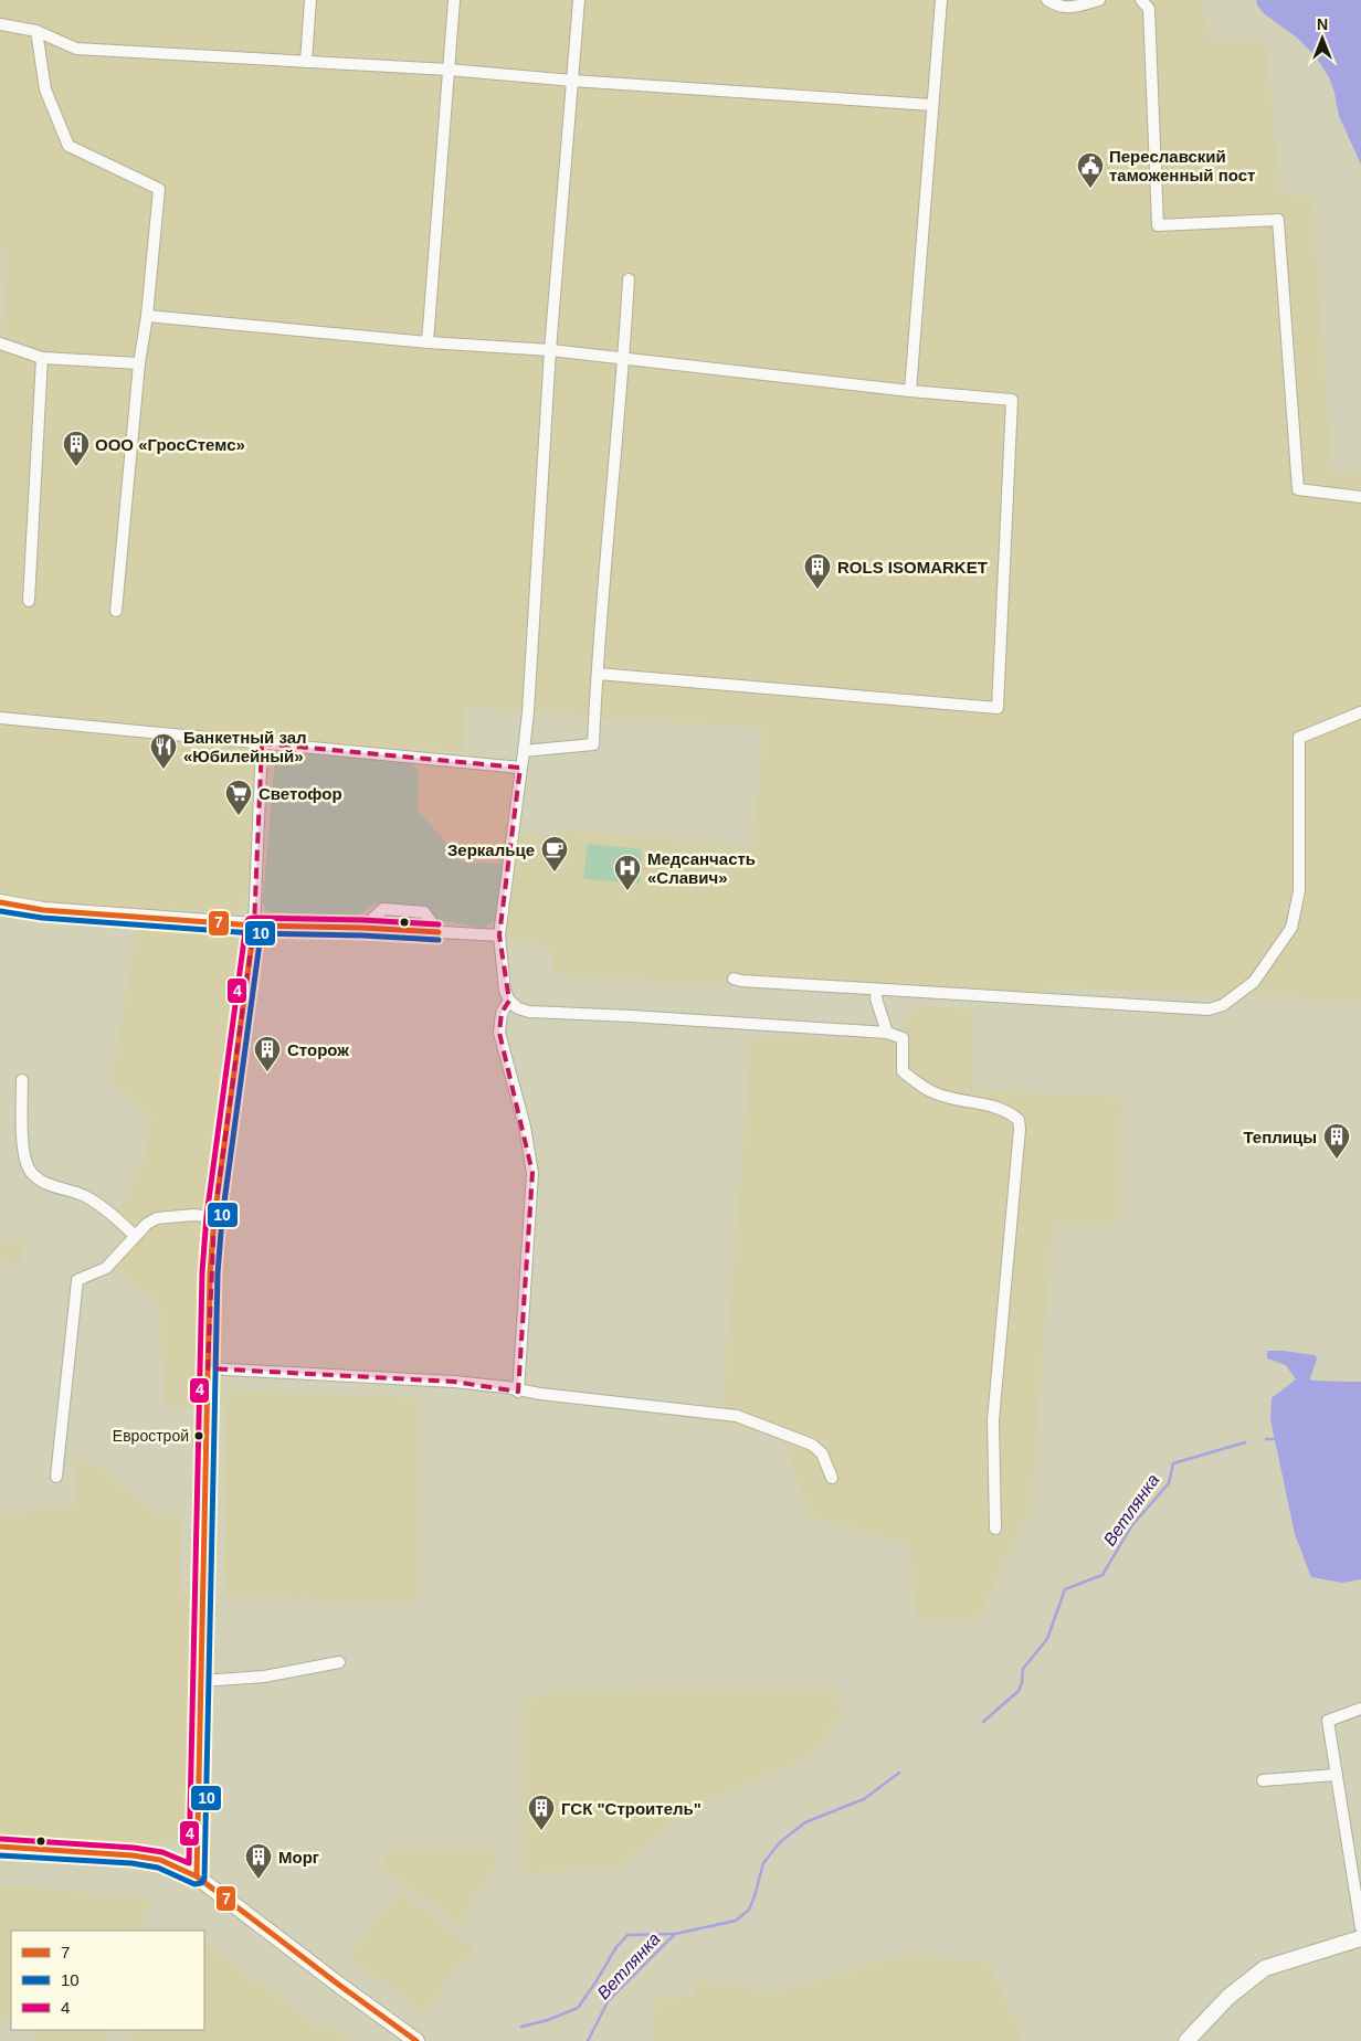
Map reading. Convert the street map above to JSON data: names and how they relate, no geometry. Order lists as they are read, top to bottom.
{
  "water": ["Ветлянка"],
  "places": {
    "public building": ["Переславский таможенный пост"],
    "building": [
      "ООО «ГросСтемс»",
      "ROLS ISOMARKET",
      "Сторож",
      "Теплицы",
      "ГСК \"Строитель\"",
      "Морг"
    ],
    "restaurant": ["Банкетный зал «Юбилейный»"],
    "supermarket": ["Светофор"],
    "cafe": ["Зеркальце"],
    "hospital": ["Медсанчасть «Славич»"],
    "other": ["Еврострой"]
  },
  "lines": ["transit line 7", "transit line 10", "transit line 4"],
  "legend": ["7", "10", "4"],
  "north": "top"
}
